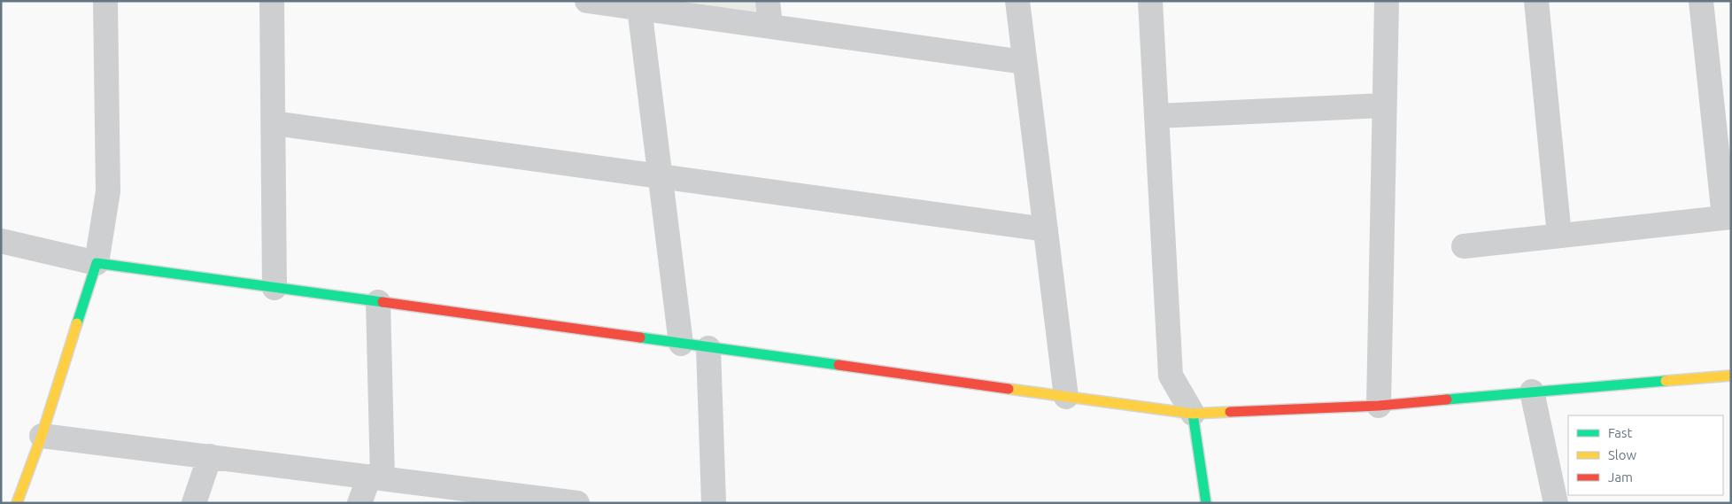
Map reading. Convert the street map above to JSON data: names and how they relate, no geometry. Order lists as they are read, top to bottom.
{
  "legend": ["Fast", "Slow", "Jam"]
}
